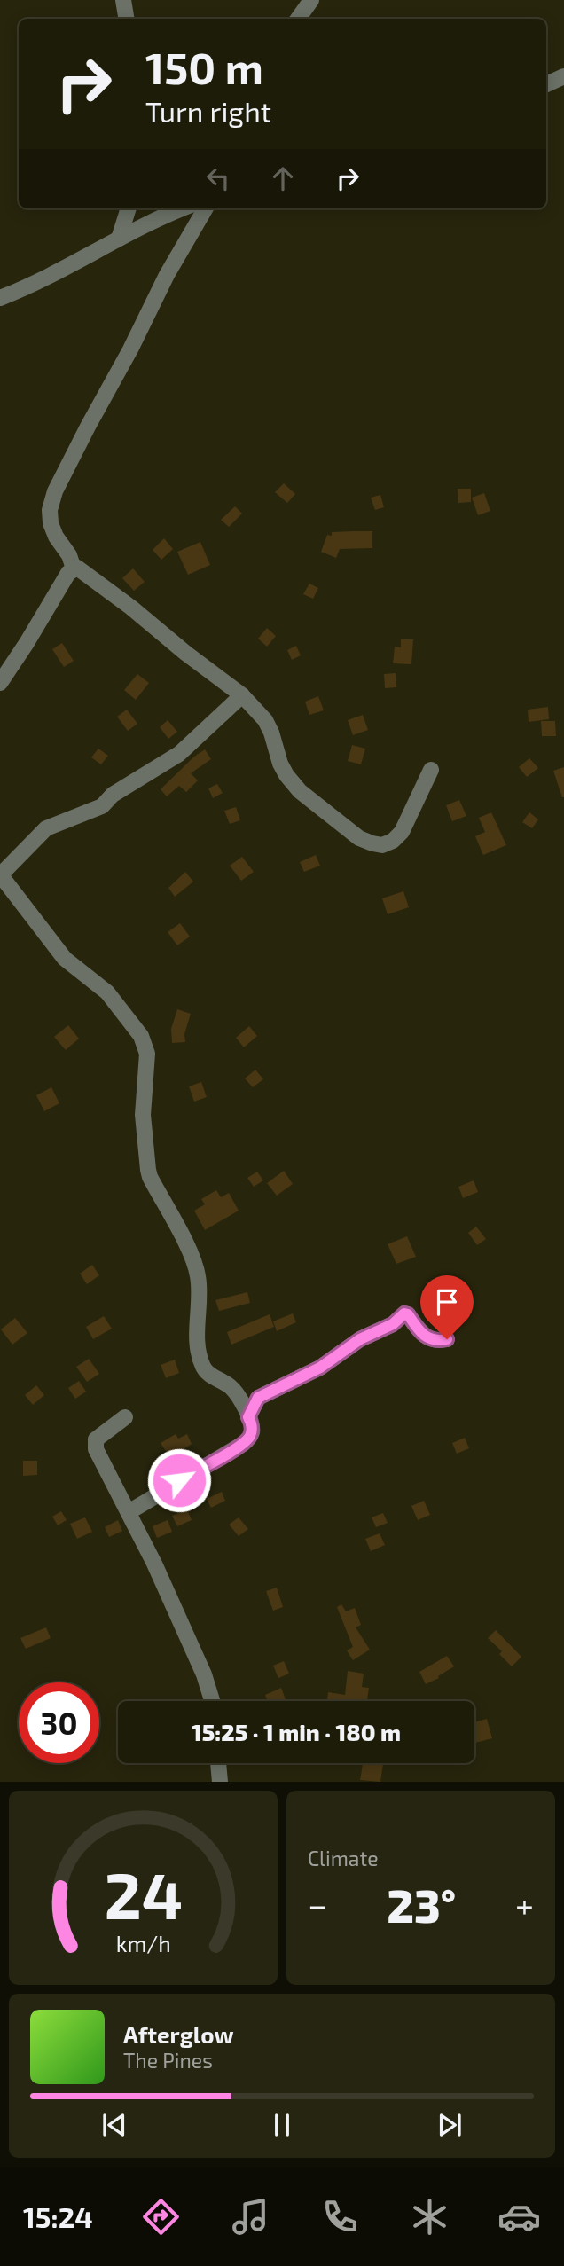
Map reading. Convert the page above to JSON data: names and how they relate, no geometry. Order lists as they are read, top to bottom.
{
  "page": {
    "turn": ["150 m", "Turn right"],
    "limit": "30",
    "trip": "15:25 · 1 min · 180 m",
    "tile": "Climate",
    "heat": ["−", "23°", "+"],
    "song": ["Afterglow", "The Pines"],
    "tabs": "15:24",
    "gauge": ["24", "km/h"]
  }
}
